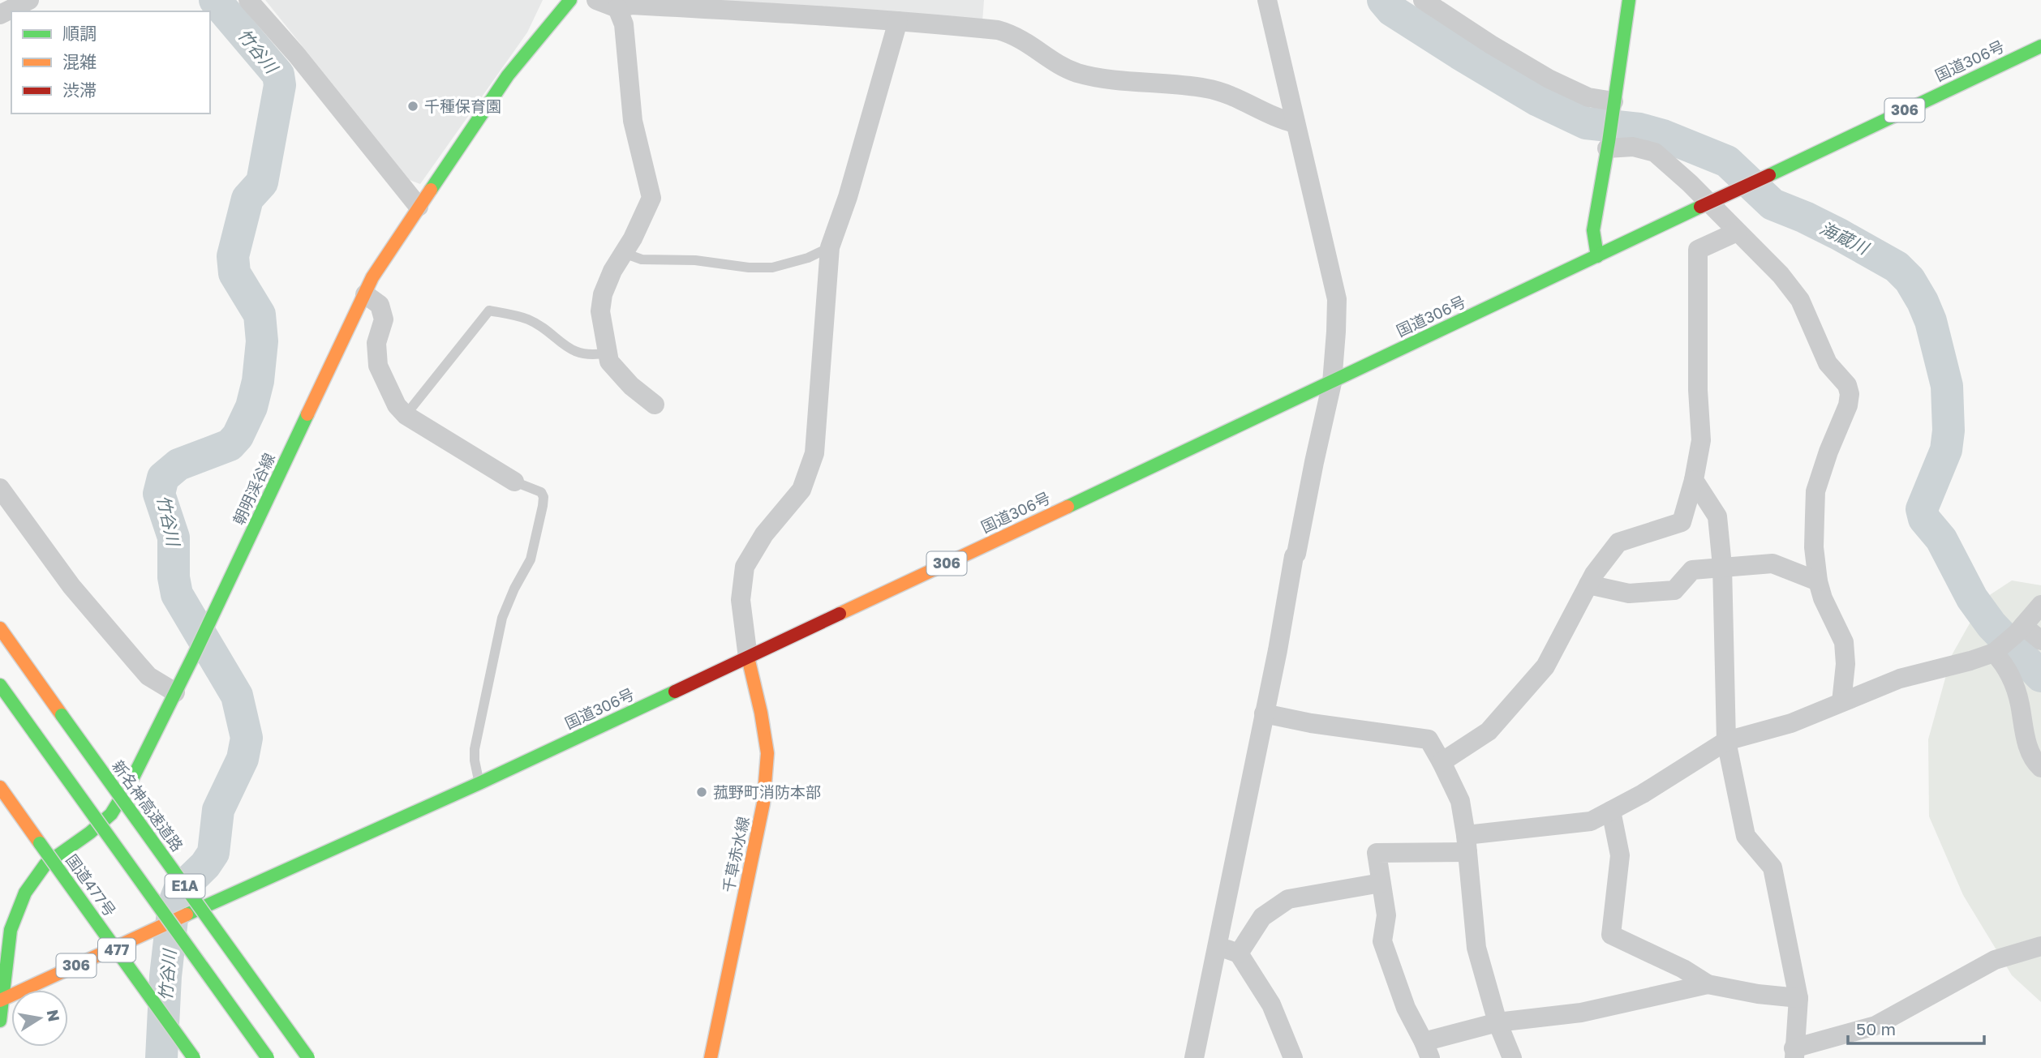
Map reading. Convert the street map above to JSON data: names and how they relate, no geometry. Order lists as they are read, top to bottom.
{
  "streets": {
    "main road": [
      "国道306号",
      "306",
      "朝明渓谷線",
      "新名神高速道路",
      "千草赤水線",
      "国道477号",
      "E1A",
      "477"
    ]
  },
  "crossings": [
    ["国道306号", "朝明渓谷線"],
    ["国道306号", "千草赤水線"]
  ],
  "water": ["竹谷川", "海蔵川"],
  "places": ["千種保育園", "菰野町消防本部"],
  "legend": ["順調", "混雑", "渋滞"],
  "scale_bar": "50 m",
  "north": "right"
}
